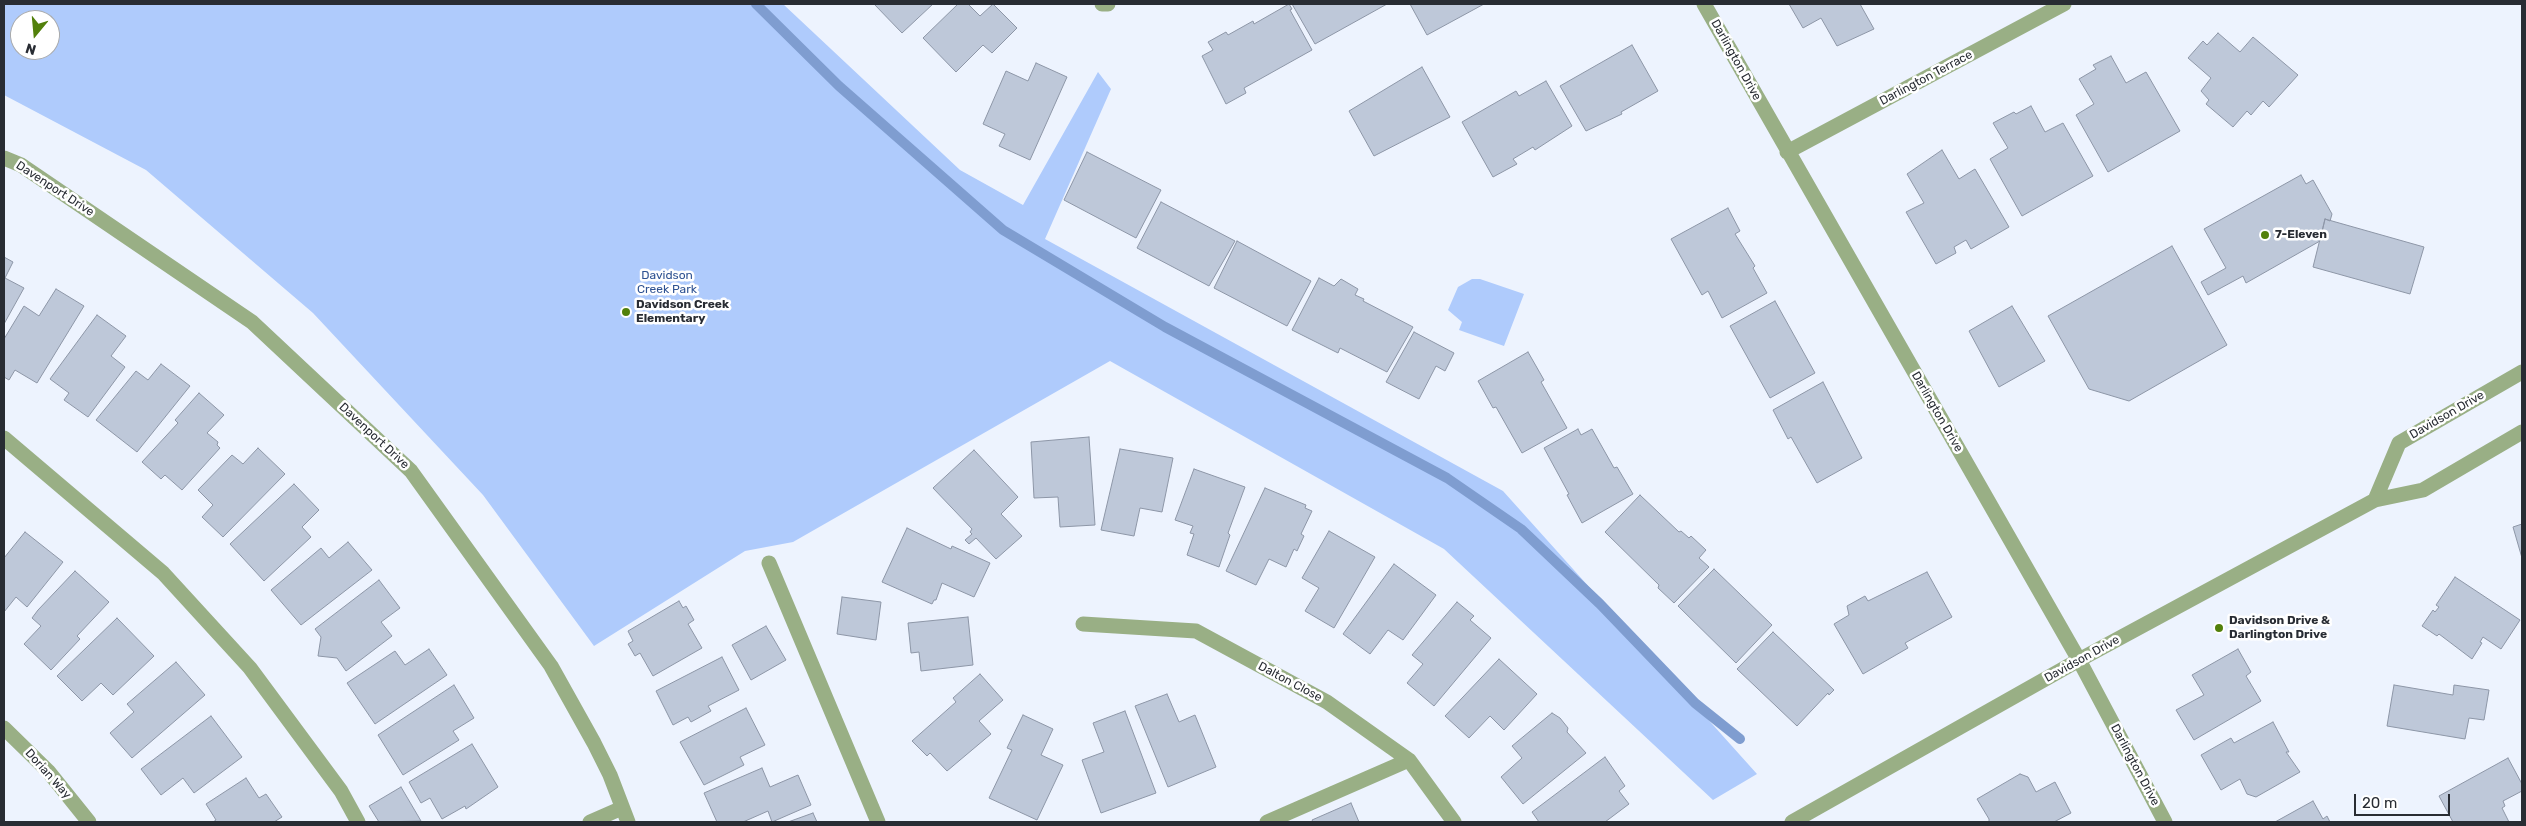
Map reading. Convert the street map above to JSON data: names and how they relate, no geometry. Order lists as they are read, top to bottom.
{
  "streets": {
    "street": [
      "Darlington Drive",
      "Darlington Terrace",
      "Davenport Drive",
      "Davidson Drive",
      "Dalton Close",
      "Dorian Way"
    ]
  },
  "crossings": [
    ["Darlington Drive", "Darlington Terrace"],
    ["Darlington Drive", "Davidson Drive"]
  ],
  "parks": ["Davidson Creek Park"],
  "places": ["7-Eleven", "Davidson Creek Elementary", "Davidson Drive & Darlington Drive"],
  "scale_bar": "20 m",
  "north": "bottom"
}
